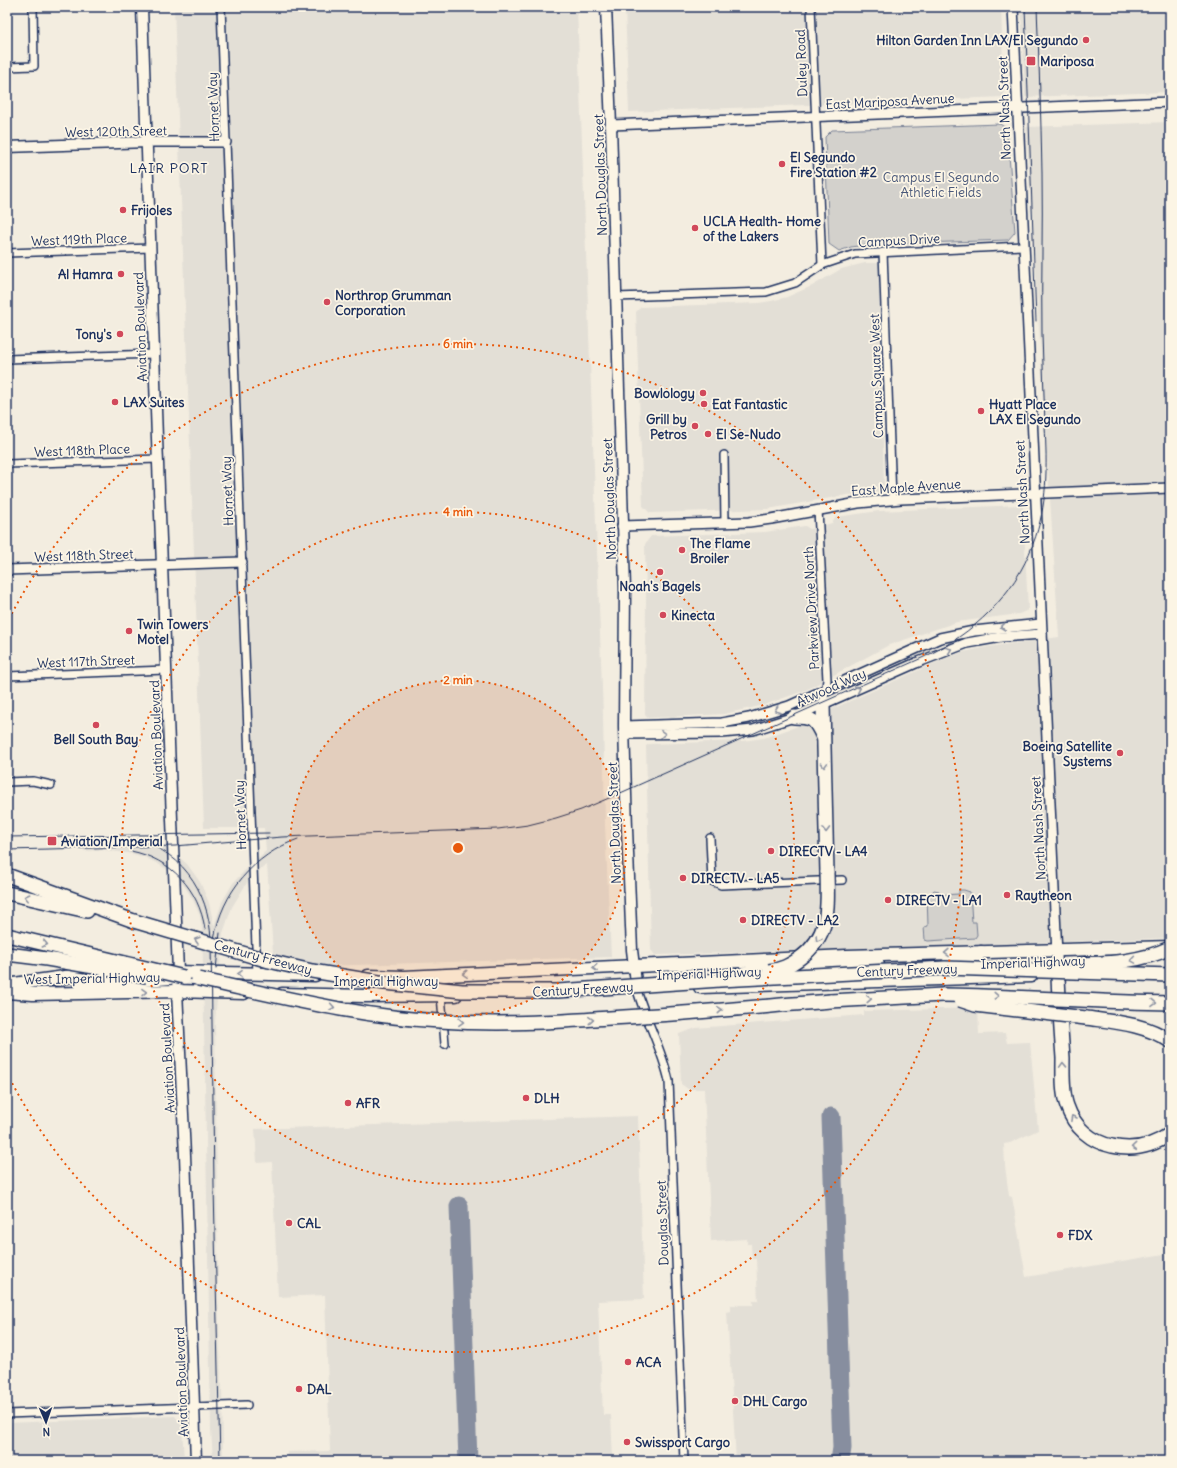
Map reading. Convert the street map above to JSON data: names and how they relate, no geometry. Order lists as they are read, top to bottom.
{
  "streets": {
    "highway": ["Century Freeway"],
    "main road": [
      "West 120th Street",
      "North Douglas Street",
      "Aviation Boulevard",
      "Imperial Highway",
      "West Imperial Highway"
    ],
    "street": [
      "Duley Road",
      "East Mariposa Avenue",
      "Hornet Way",
      "North Nash Street",
      "West 119th Place",
      "Campus Drive",
      "Campus Square West",
      "West 118th Place",
      "East Maple Avenue",
      "West 118th Street",
      "Parkview Drive North",
      "West 117th Street",
      "Atwood Way",
      "Douglas Street"
    ]
  },
  "crossings": [
    ["Duley Road", "East Mariposa Avenue"],
    ["Duley Road", "Campus Drive"],
    ["East Mariposa Avenue", "North Nash Street"],
    ["East Mariposa Avenue", "North Douglas Street"],
    ["Hornet Way", "West 120th Street"],
    ["Hornet Way", "West 118th Street"],
    ["Hornet Way", "Imperial Highway"],
    ["North Nash Street", "Campus Drive"],
    ["North Nash Street", "East Maple Avenue"],
    ["North Nash Street", "Atwood Way"],
    ["North Nash Street", "Imperial Highway"],
    ["West 120th Street", "Aviation Boulevard"],
    ["North Douglas Street", "Campus Drive"],
    ["North Douglas Street", "East Maple Avenue"],
    ["North Douglas Street", "Atwood Way"],
    ["North Douglas Street", "Imperial Highway"],
    ["North Douglas Street", "Douglas Street"],
    ["West 119th Place", "Aviation Boulevard"],
    ["Campus Drive", "Campus Square West"],
    ["Aviation Boulevard", "West 118th Place"],
    ["Aviation Boulevard", "West 118th Street"],
    ["Aviation Boulevard", "West 117th Street"],
    ["Aviation Boulevard", "Century Freeway"],
    ["Aviation Boulevard", "Imperial Highway"],
    ["Aviation Boulevard", "West Imperial Highway"],
    ["Campus Square West", "East Maple Avenue"],
    ["East Maple Avenue", "Parkview Drive North"],
    ["Parkview Drive North", "Atwood Way"],
    ["Century Freeway", "Imperial Highway"],
    ["Century Freeway", "West Imperial Highway"],
    ["Imperial Highway", "West Imperial Highway"],
    ["Imperial Highway", "Douglas Street"]
  ],
  "districts": ["LAIR PORT"],
  "parks": ["Campus El Segundo Athletic Fields"],
  "places": {
    "other": [
      "Hilton Garden Inn LAX/El Segundo",
      "El Segundo Fire Station #2",
      "Frijoles",
      "UCLA Health- Home of the Lakers",
      "Al Hamra",
      "Northrop Grumman Corporation",
      "Tony's",
      "Bowlology",
      "LAX Suites",
      "Eat Fantastic",
      "Hyatt Place LAX El Segundo",
      "Grill by Petros",
      "El Se-Nudo",
      "The Flame Broiler",
      "Noah's Bagels",
      "Kinecta",
      "Twin Towers Motel",
      "Bell South Bay",
      "Boeing Satellite Systems",
      "DIRECTV - LA4",
      "DIRECTV - LA5",
      "Raytheon",
      "DIRECTV - LA1",
      "DIRECTV - LA2",
      "DLH",
      "AFR",
      "CAL",
      "FDX",
      "ACA",
      "DAL",
      "DHL Cargo",
      "Swissport Cargo"
    ],
    "transit": ["Mariposa", "Aviation/Imperial"]
  },
  "north": "bottom",
  "rings": ["6 min", "4 min", "2 min"]
}
